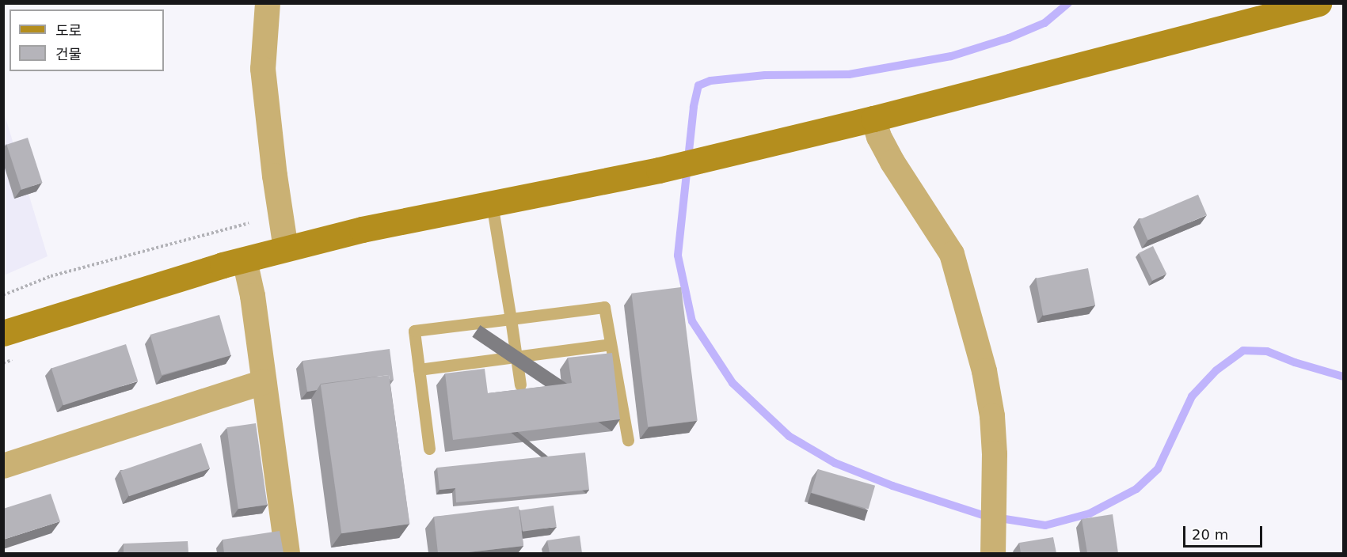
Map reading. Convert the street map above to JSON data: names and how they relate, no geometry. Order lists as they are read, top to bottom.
{
  "legend": ["도로", "건물"],
  "scale_bar": "20 m"
}
